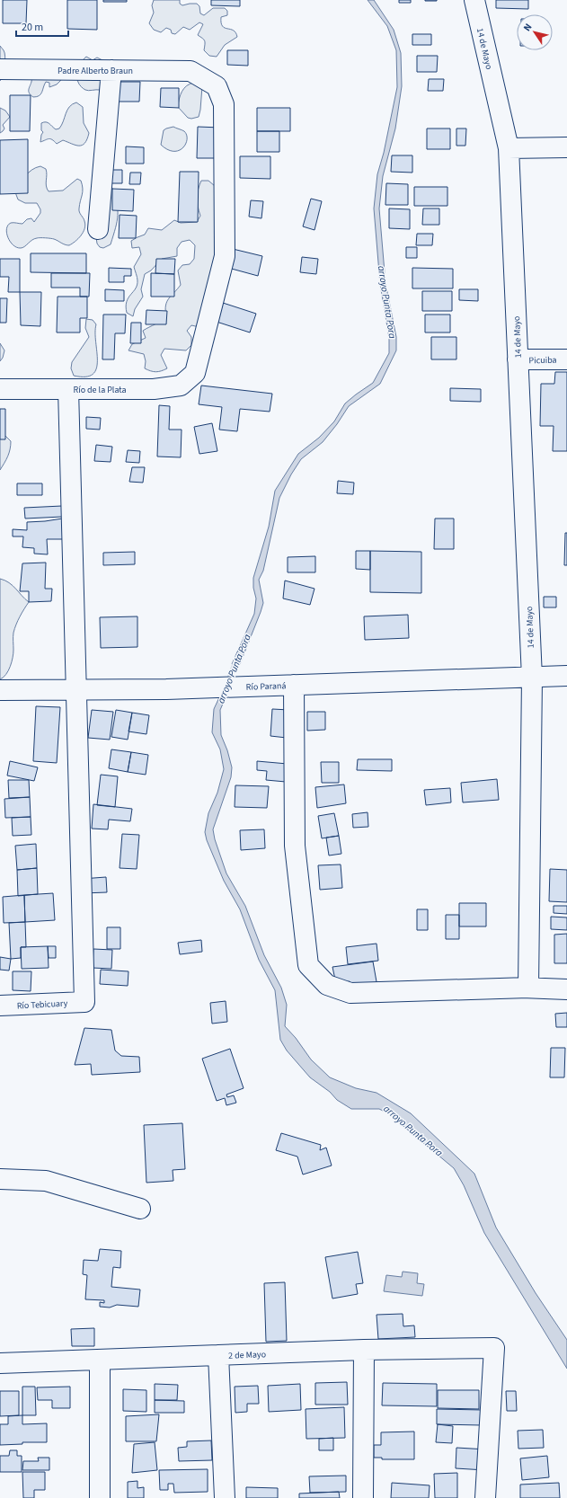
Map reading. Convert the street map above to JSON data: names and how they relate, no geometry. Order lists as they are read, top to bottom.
{
  "streets": {
    "street": [
      "14 de Mayo",
      "Padre Alberto Braun",
      "Picuiba",
      "Río de la Plata",
      "Río Paraná",
      "Río Tebicuary",
      "2 de Mayo"
    ]
  },
  "crossings": [
    ["14 de Mayo", "Picuiba"],
    ["14 de Mayo", "Río Paraná"],
    ["Padre Alberto Braun", "Río de la Plata"],
    ["Río Paraná", "Río Tebicuary"]
  ],
  "water": ["arroyo Punta Pora"],
  "scale_bar": "20 m",
  "north": "top left"
}
